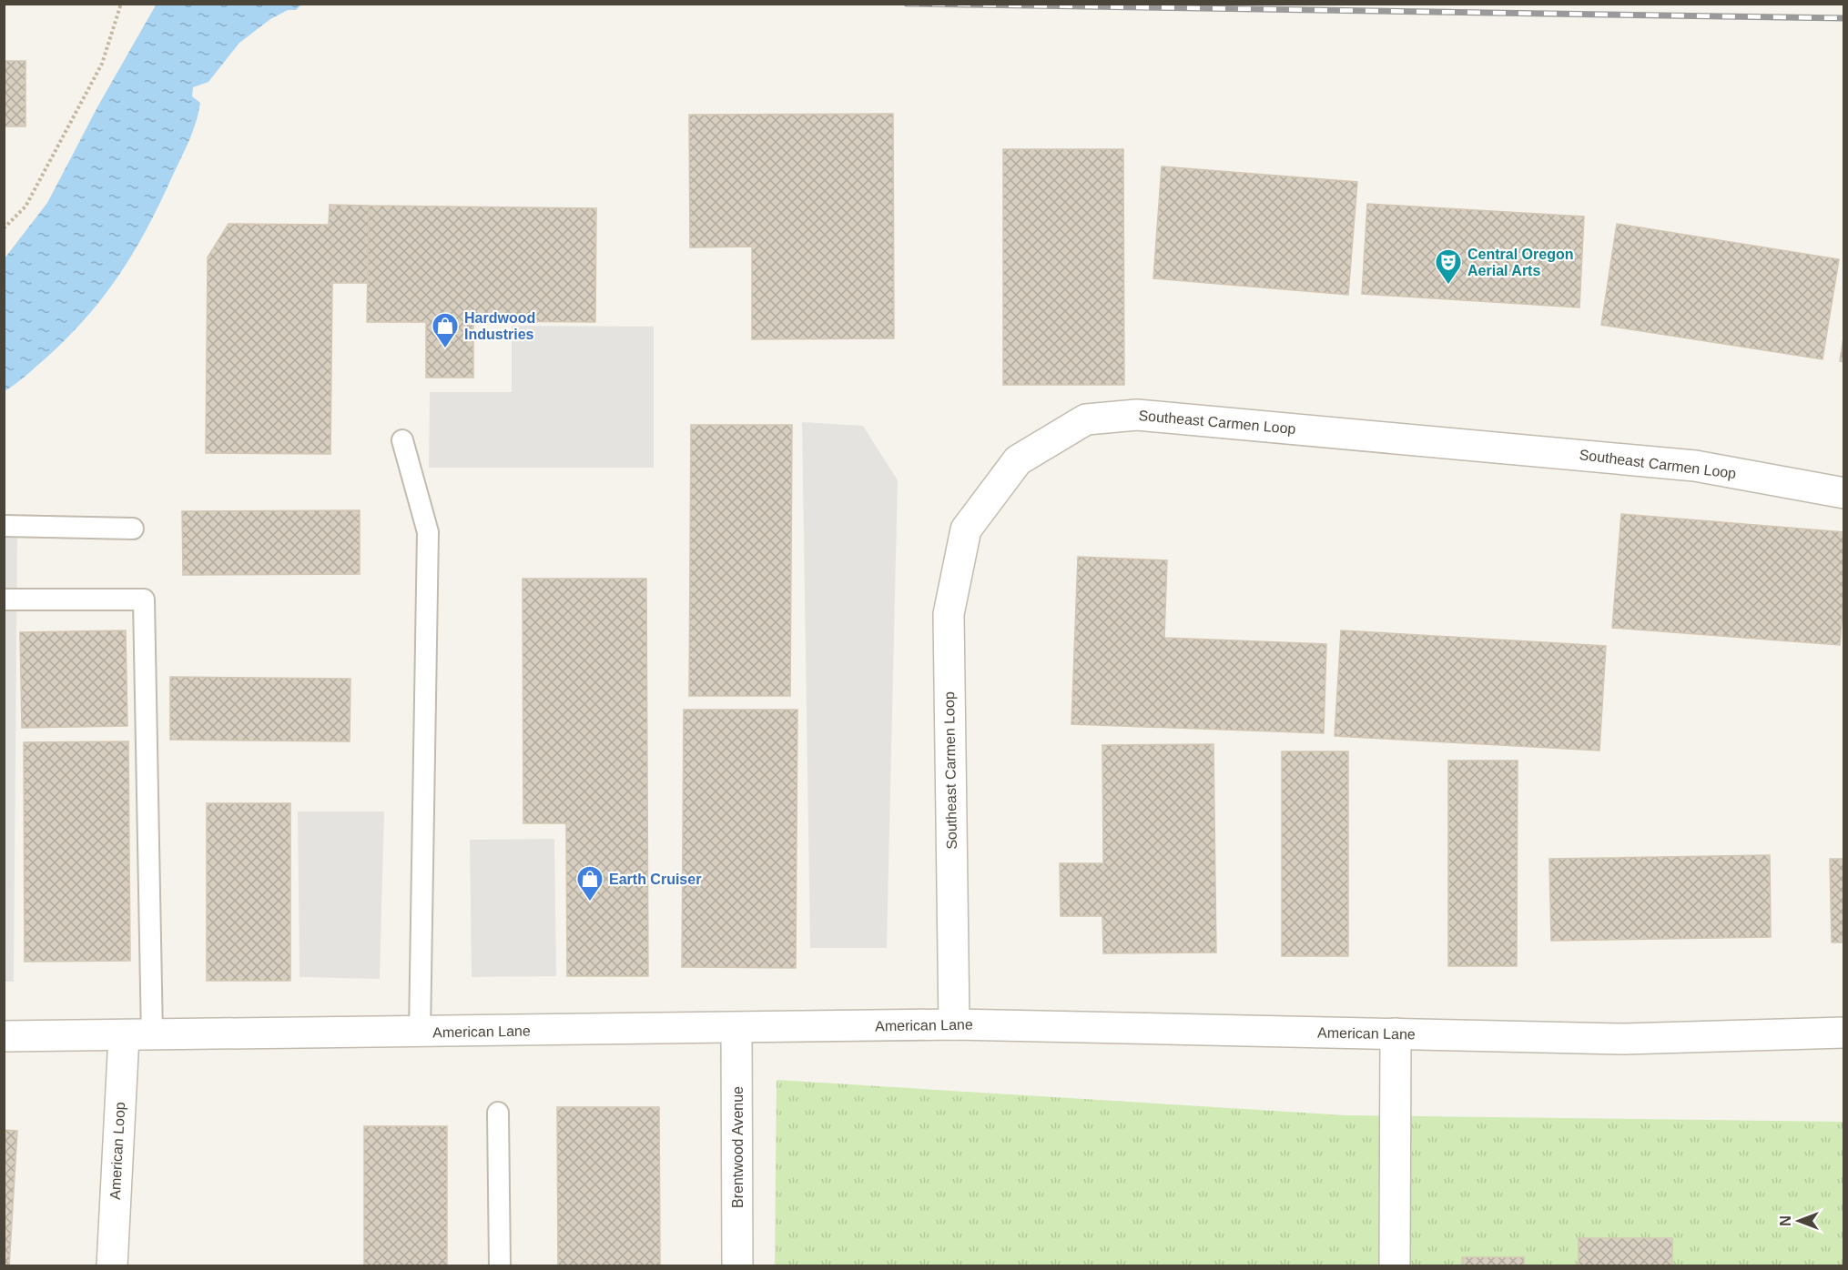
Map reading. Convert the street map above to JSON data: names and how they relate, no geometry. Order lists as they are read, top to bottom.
{
  "streets": {
    "street": [
      "Southeast Carmen Loop",
      "American Lane",
      "Brentwood Avenue",
      "American Loop"
    ]
  },
  "crossings": [
    ["Southeast Carmen Loop", "American Lane"],
    ["American Lane", "Brentwood Avenue"],
    ["American Lane", "American Loop"]
  ],
  "places": {
    "theatre": ["Central Oregon Aerial Arts"],
    "shop": ["Hardwood Industries", "Earth Cruiser"]
  },
  "north": "left"
}
